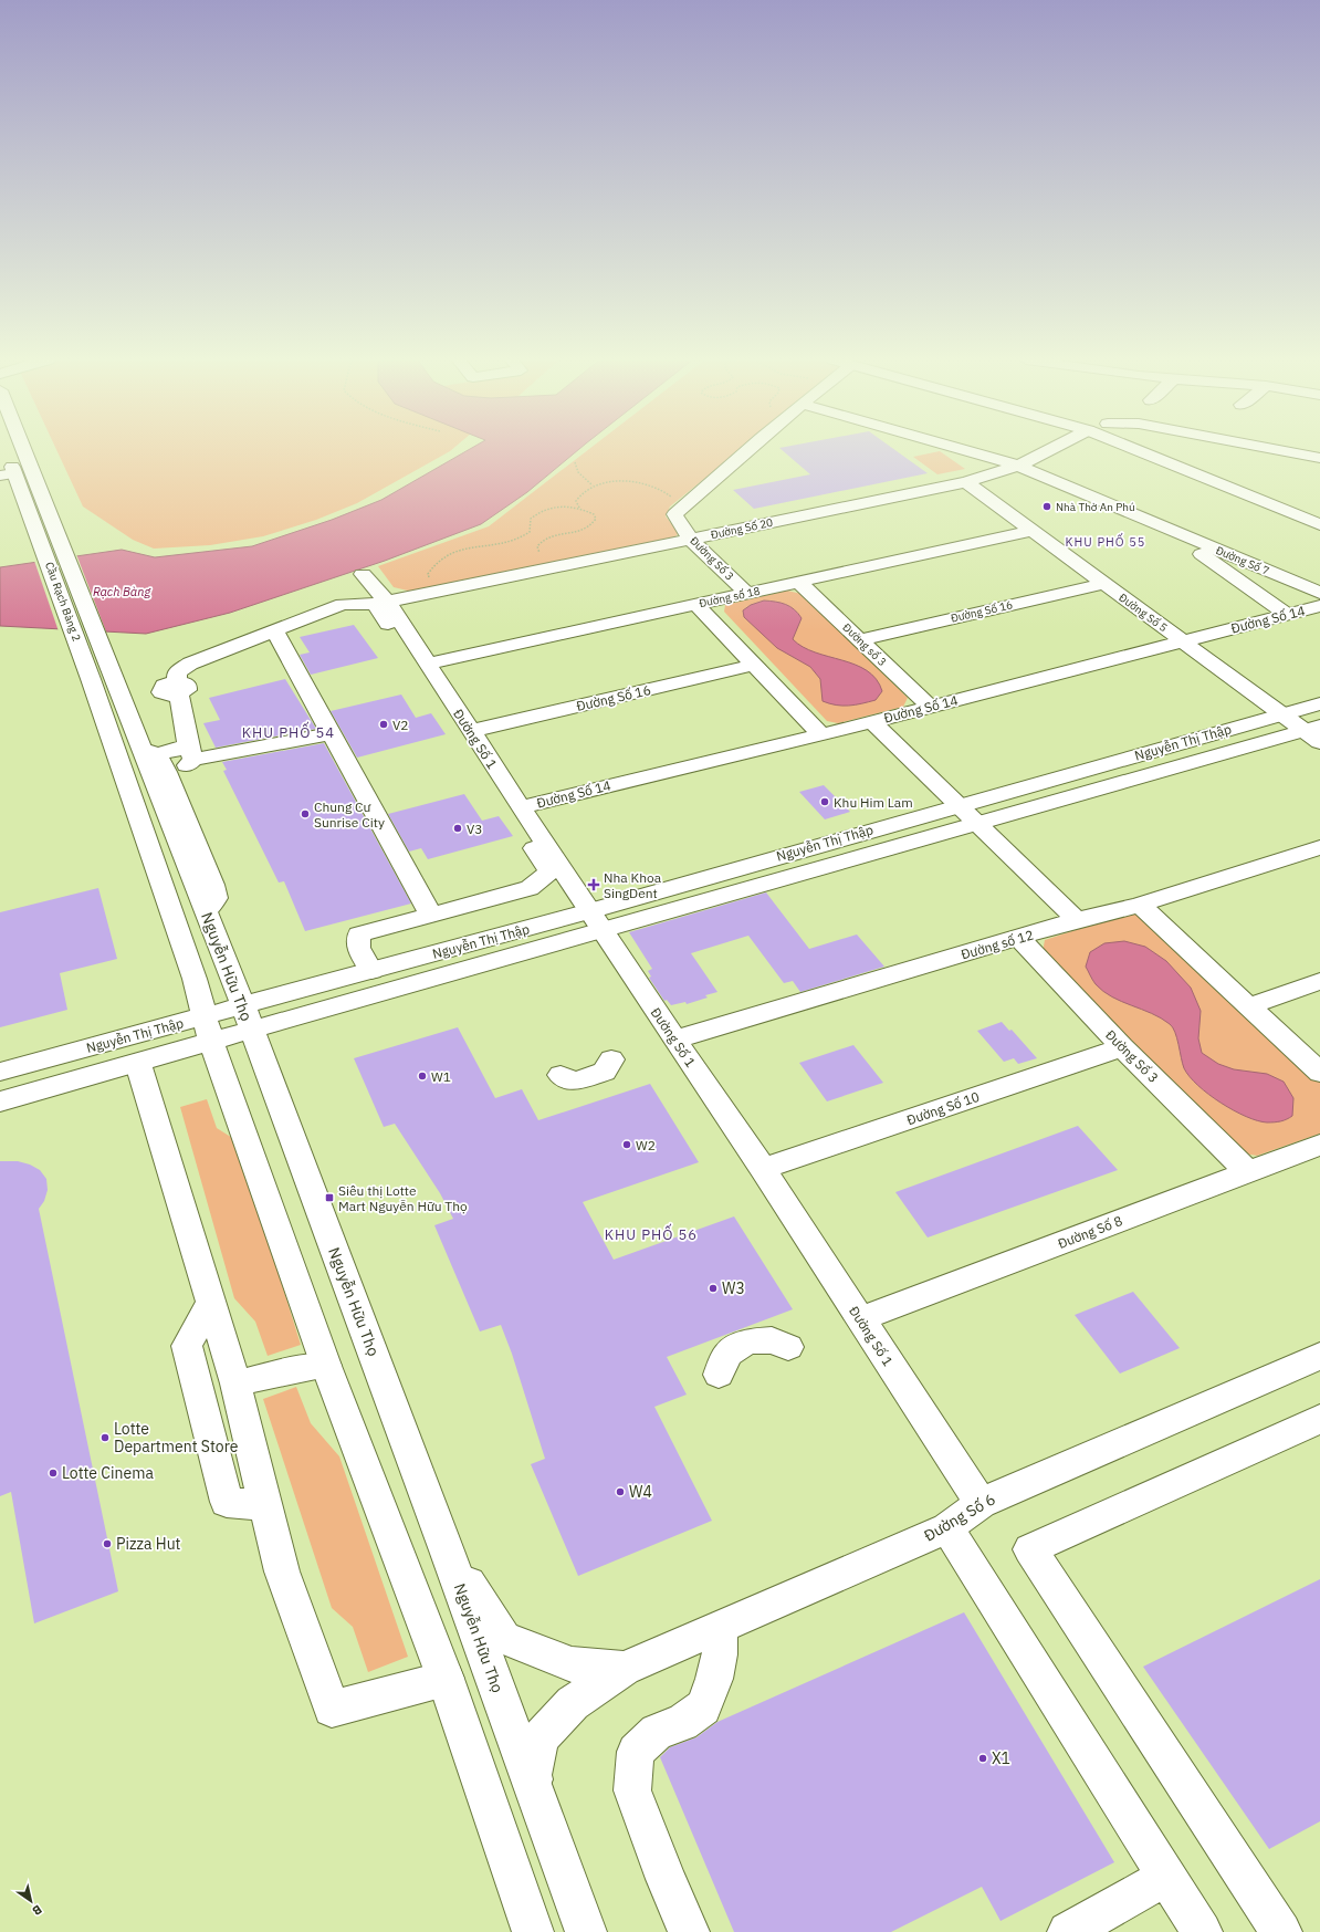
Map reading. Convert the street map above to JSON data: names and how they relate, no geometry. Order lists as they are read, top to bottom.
{
  "streets": {
    "street": [
      "Đường Số 20",
      "Đường Số 3",
      "Đường Số 7",
      "Đường số 18",
      "Cầu Rạch Bàng 2",
      "Đường Số 16",
      "Đường Số 5",
      "Đường Số 14",
      "Đường số 3",
      "Đường Số 1",
      "Nguyễn Thị Thập",
      "Đường số 12",
      "Nguyễn Hữu Thọ",
      "Đường Số 10",
      "Đường Số 8",
      "Đường Số 6"
    ]
  },
  "crossings": [
    ["Đường Số 20", "Đường Số 3"],
    ["Đường Số 20", "Đường Số 7"],
    ["Đường Số 20", "Đường Số 5"],
    ["Đường Số 20", "Đường Số 1"],
    ["Đường Số 3", "Đường số 18"],
    ["Đường Số 3", "Đường số 12"],
    ["Đường Số 3", "Đường Số 10"],
    ["Đường Số 3", "Đường Số 8"],
    ["Đường Số 7", "Đường Số 14"],
    ["Đường số 18", "Đường Số 5"],
    ["Đường số 18", "Đường số 3"],
    ["Đường số 18", "Đường Số 1"],
    ["Cầu Rạch Bàng 2", "Nguyễn Thị Thập"],
    ["Cầu Rạch Bàng 2", "Nguyễn Hữu Thọ"],
    ["Đường Số 16", "Đường Số 5"],
    ["Đường Số 16", "Đường số 3"],
    ["Đường Số 16", "Đường Số 1"],
    ["Đường Số 5", "Đường Số 14"],
    ["Đường Số 5", "Nguyễn Thị Thập"],
    ["Đường Số 14", "Đường số 3"],
    ["Đường Số 14", "Đường Số 1"],
    ["Đường Số 1", "Nguyễn Thị Thập"],
    ["Đường Số 1", "Đường số 12"],
    ["Đường Số 1", "Đường Số 10"],
    ["Đường Số 1", "Đường Số 8"],
    ["Đường Số 1", "Đường Số 6"],
    ["Nguyễn Thị Thập", "Nguyễn Hữu Thọ"],
    ["Nguyễn Hữu Thọ", "Đường Số 6"]
  ],
  "districts": ["KHU PHỐ 55", "KHU PHỐ 54", "KHU PHỐ 56"],
  "water": ["Rạch Bàng"],
  "places": {
    "other": [
      "Nhà Thờ An Phú",
      "V2",
      "Khu Him Lam",
      "Chung Cư Sunrise City",
      "V3",
      "W1",
      "W2",
      "W3",
      "Lotte Department Store",
      "Lotte Cinema",
      "W4",
      "Pizza Hut",
      "X1"
    ],
    "health": ["Nha Khoa SingDent"],
    "transit": ["Siêu thị Lotte Mart Nguyễn Hữu Thọ"]
  },
  "north": "bottom right"
}
